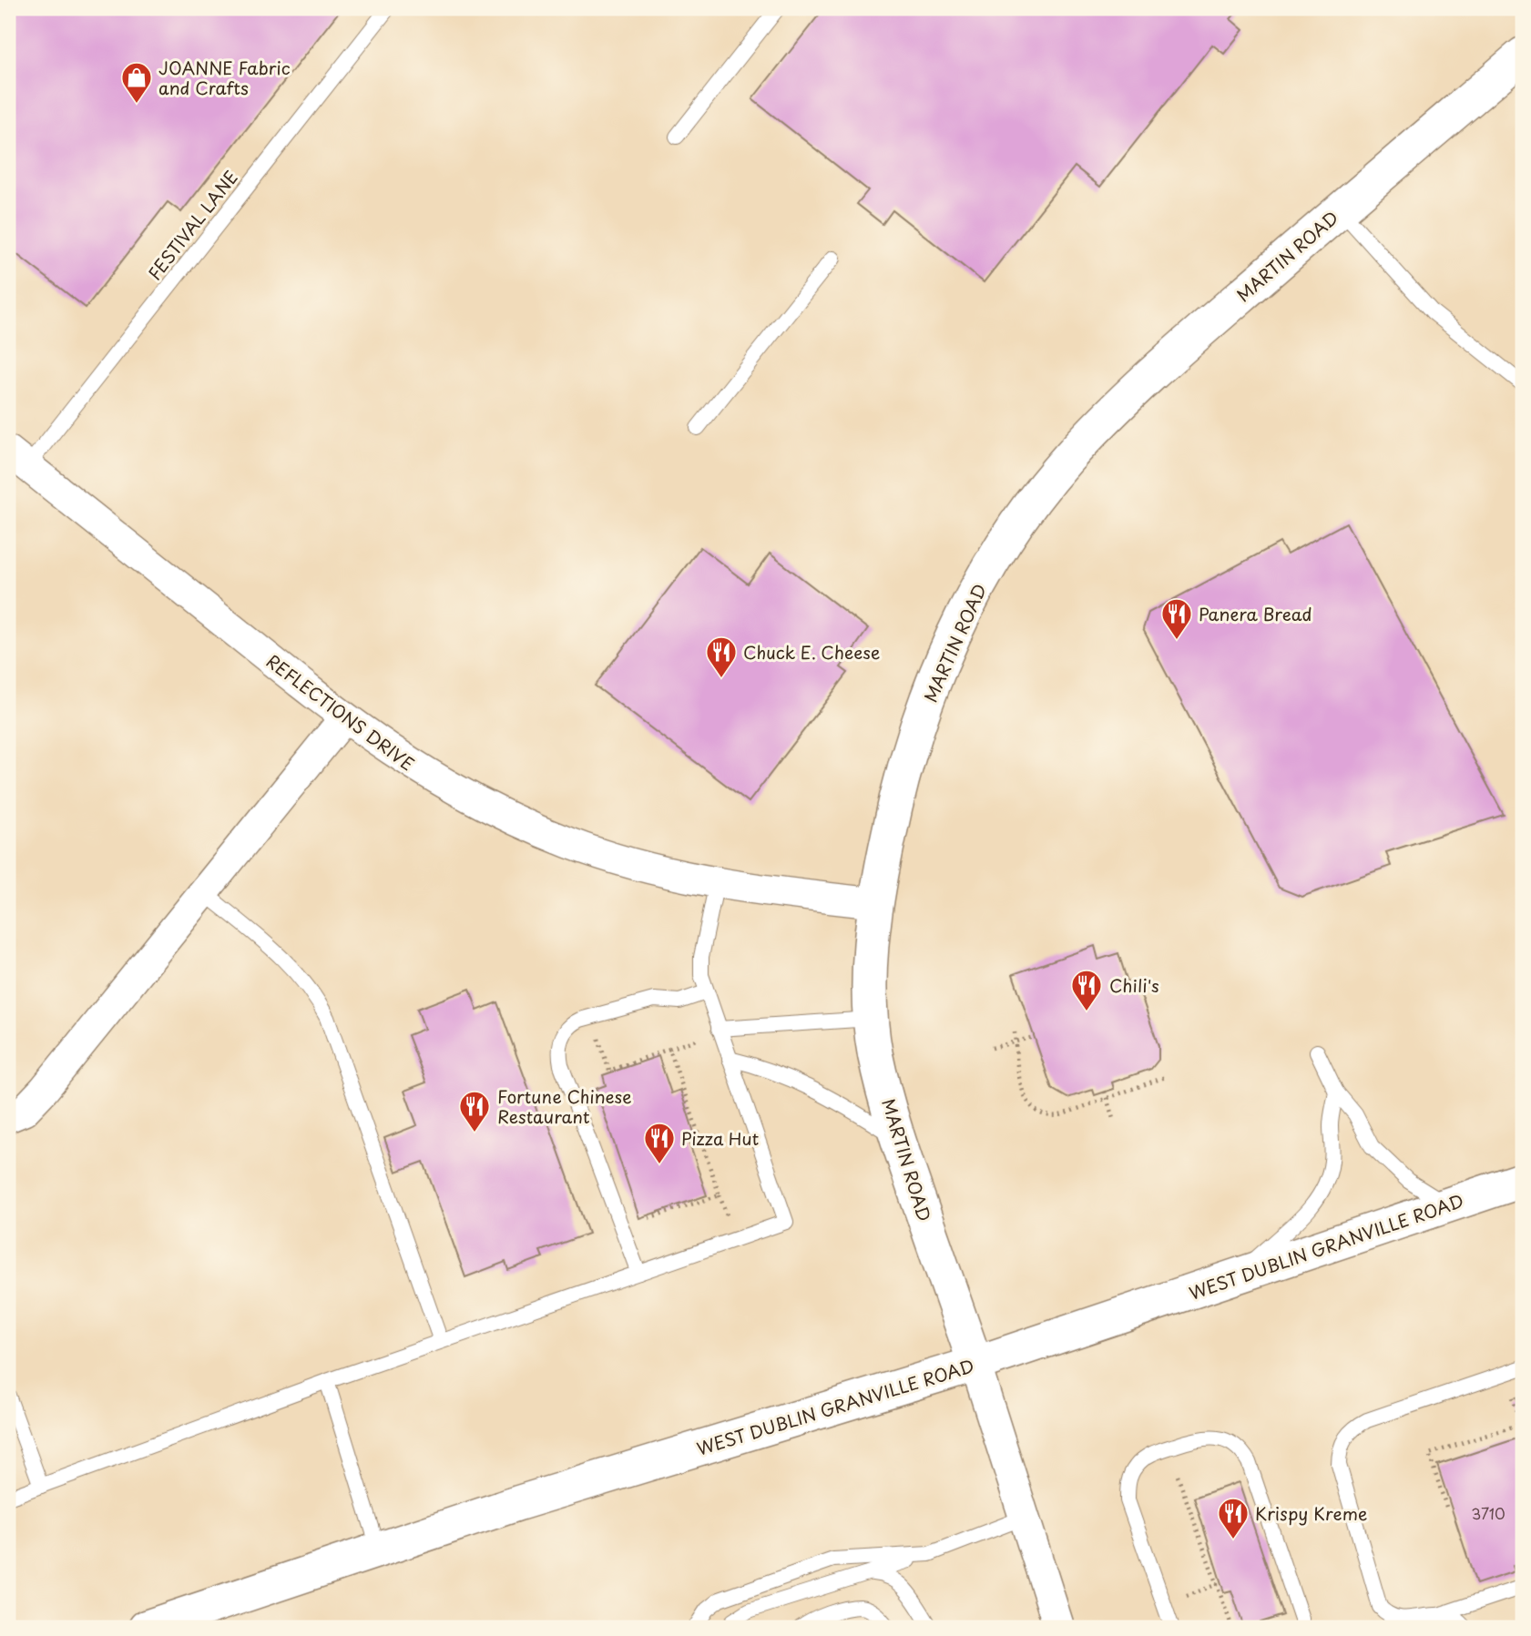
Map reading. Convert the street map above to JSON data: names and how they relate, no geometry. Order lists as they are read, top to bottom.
{
  "streets": {
    "street": ["MARTIN ROAD", "REFLECTIONS DRIVE", "WEST DUBLIN GRANVILLE ROAD"],
    "lane": ["FESTIVAL LANE"]
  },
  "crossings": [
    ["FESTIVAL LANE", "REFLECTIONS DRIVE"],
    ["MARTIN ROAD", "REFLECTIONS DRIVE"],
    ["MARTIN ROAD", "WEST DUBLIN GRANVILLE ROAD"]
  ],
  "places": {
    "shop": ["JOANNE Fabric and Crafts"],
    "restaurant": [
      "Panera Bread",
      "Chuck E. Cheese",
      "Chili's",
      "Fortune Chinese Restaurant",
      "Pizza Hut",
      "Krispy Kreme"
    ]
  },
  "house_numbers": ["3710"]
}
